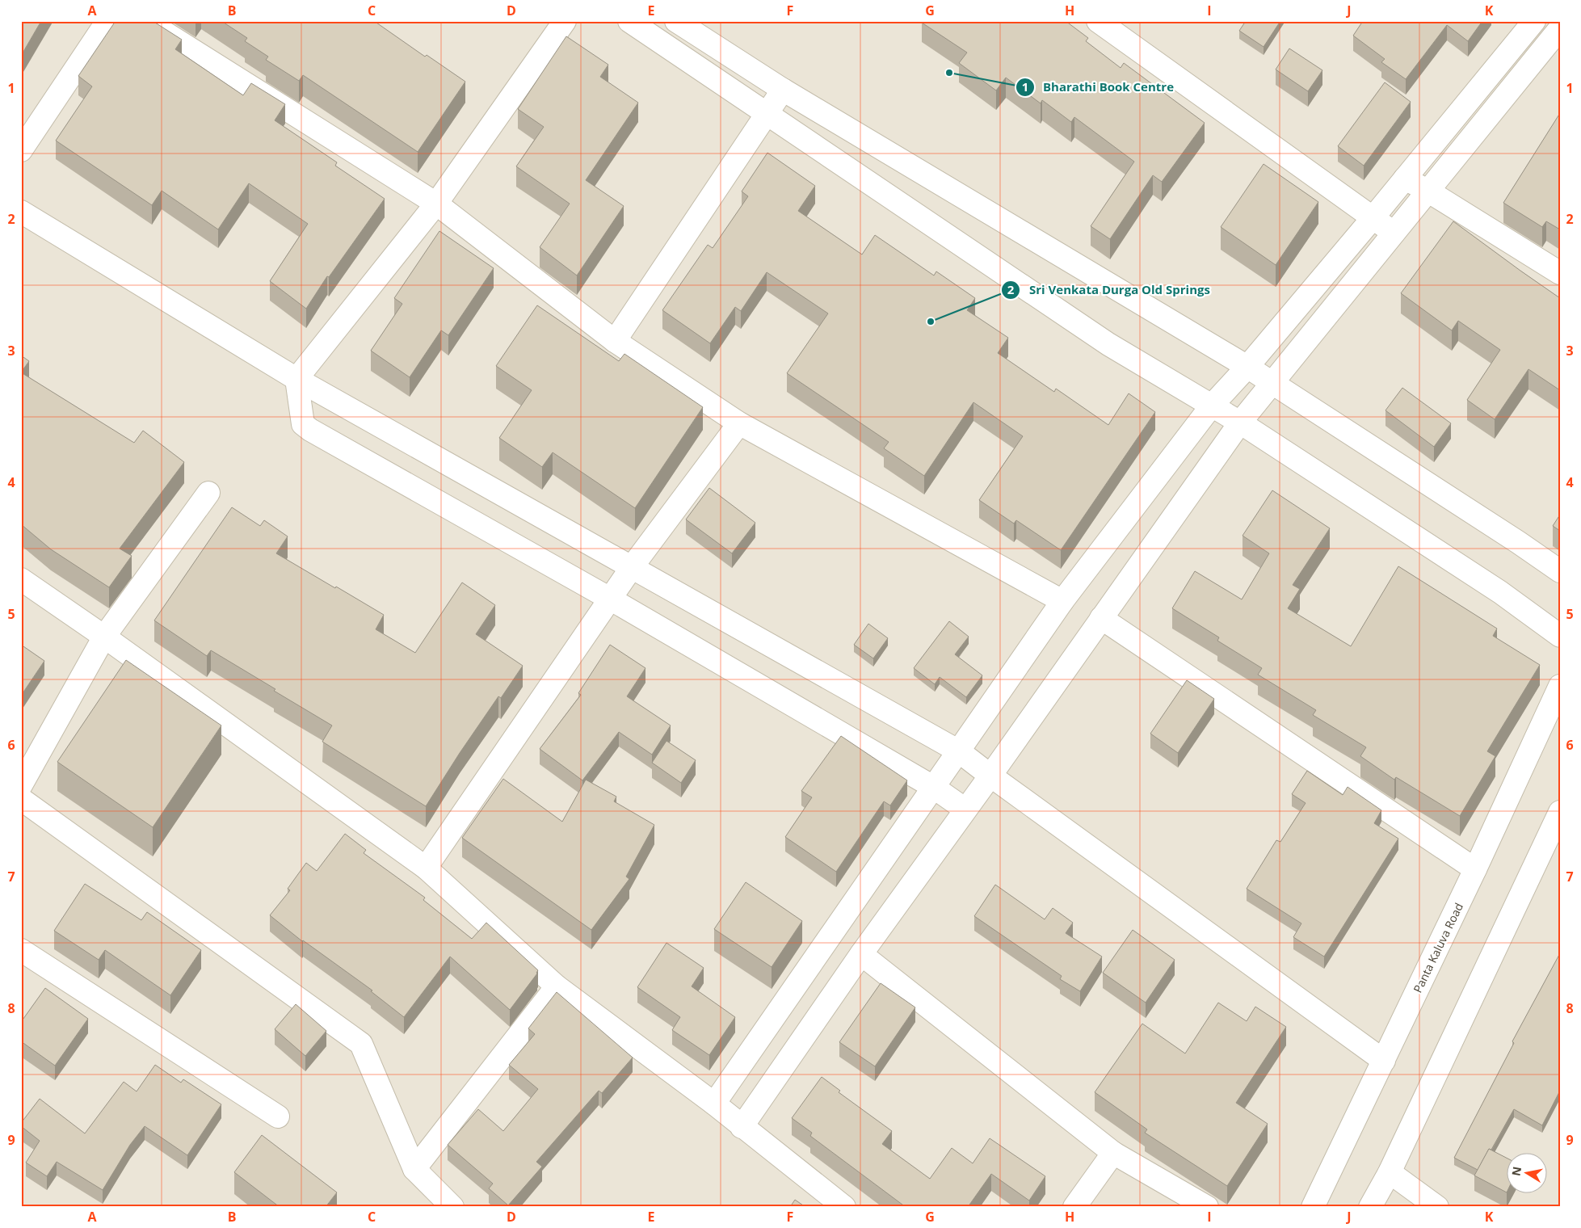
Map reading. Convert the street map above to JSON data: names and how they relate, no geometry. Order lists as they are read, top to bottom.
{
  "streets": {
    "street": ["Panta Kaluva Road"]
  },
  "places": ["Bharathi Book Centre", "Sri Venkata Durga Old Springs"],
  "north": "left",
  "grid": {
    "columns": [
      "A",
      "B",
      "C",
      "D",
      "E",
      "F",
      "G",
      "H",
      "I",
      "J",
      "K"
    ],
    "rows": [
      "1",
      "2",
      "3",
      "4",
      "5",
      "6",
      "7",
      "8",
      "9"
    ]
  }
}
